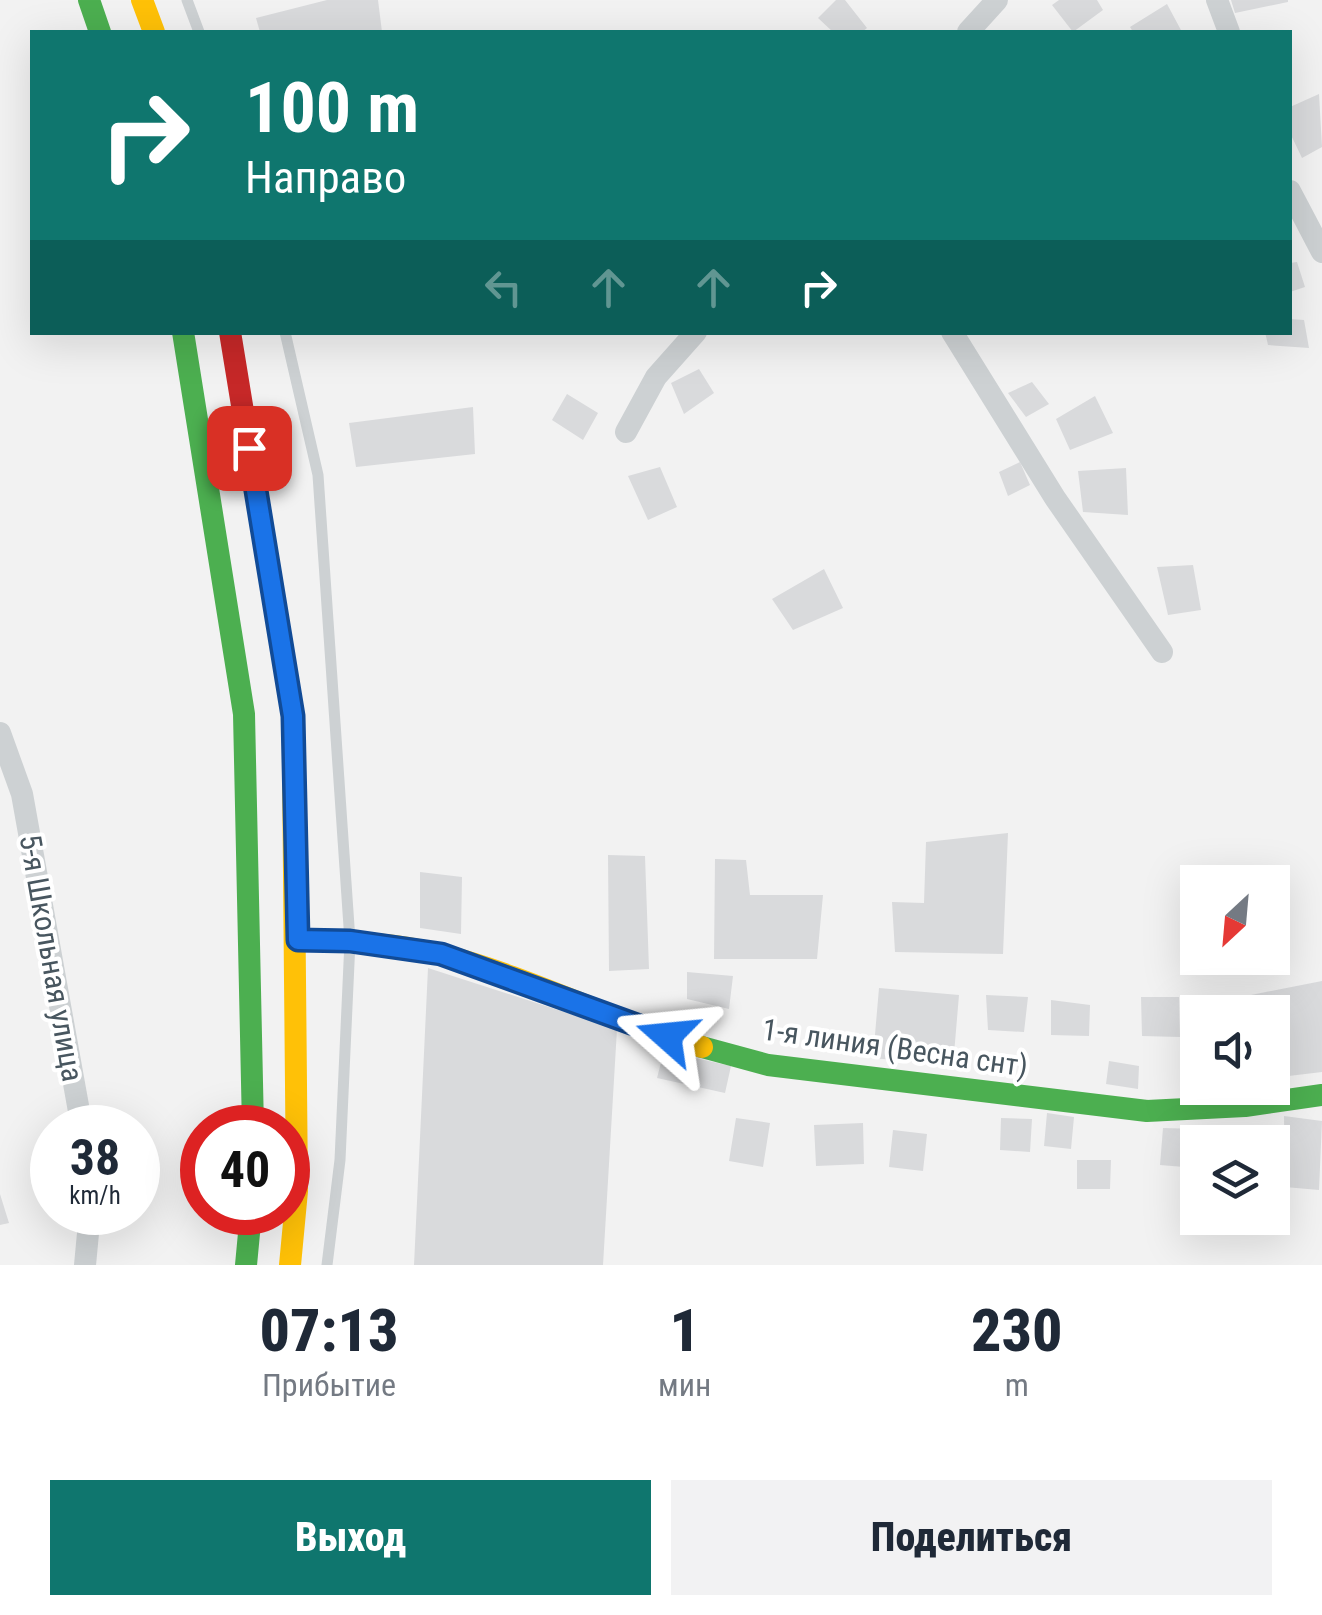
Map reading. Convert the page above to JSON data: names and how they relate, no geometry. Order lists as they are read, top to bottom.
{
  "streets": {
    "main road": ["1-я линия (Весна снт)"],
    "street": ["5-я Школьная улица"]
  },
  "north": "bottom left",
  "page": {
    "turn": ["100 m", "Направо"],
    "speed": "38 km/h",
    "limit": "40",
    "eta": [
      "07:13",
      "Прибытие",
      "1",
      "мин",
      "230",
      "m"
    ],
    "buttons": ["Выход", "Поделиться"]
  }
}
